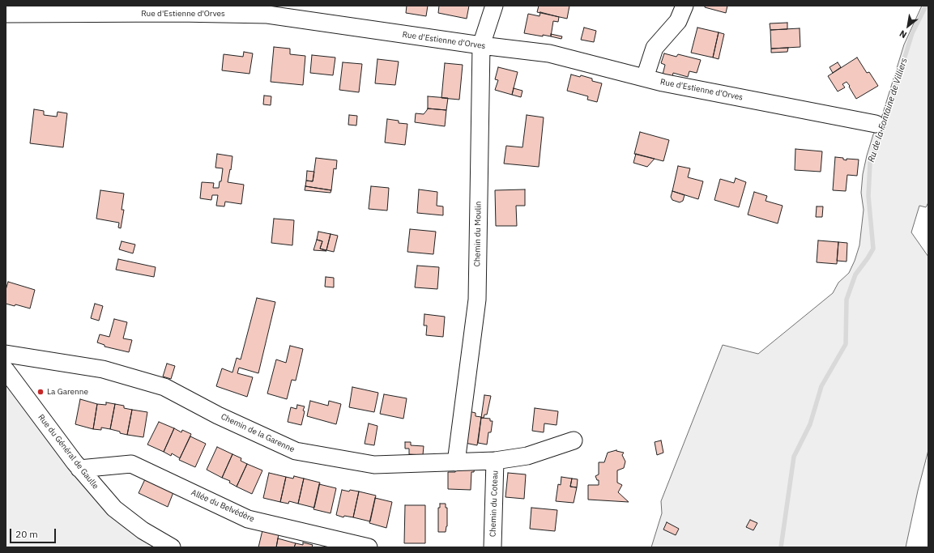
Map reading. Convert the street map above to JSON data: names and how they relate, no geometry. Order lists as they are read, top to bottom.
{
  "streets": {
    "street": [
      "Rue d'Estienne d'Orves",
      "Chemin du Moulin",
      "Chemin de la Garenne",
      "Rue du Général de Gaulle",
      "Chemin du Coteau",
      "Allée du Belvédère"
    ]
  },
  "crossings": [
    ["Rue d'Estienne d'Orves", "Chemin du Moulin"],
    ["Chemin du Moulin", "Chemin de la Garenne"],
    ["Chemin de la Garenne", "Chemin du Coteau"],
    ["Rue du Général de Gaulle", "Allée du Belvédère"]
  ],
  "water": ["Ru de la Fontaine de Villiers"],
  "places": ["La Garenne"],
  "scale_bar": "20 m",
  "north": "bottom left"
}
